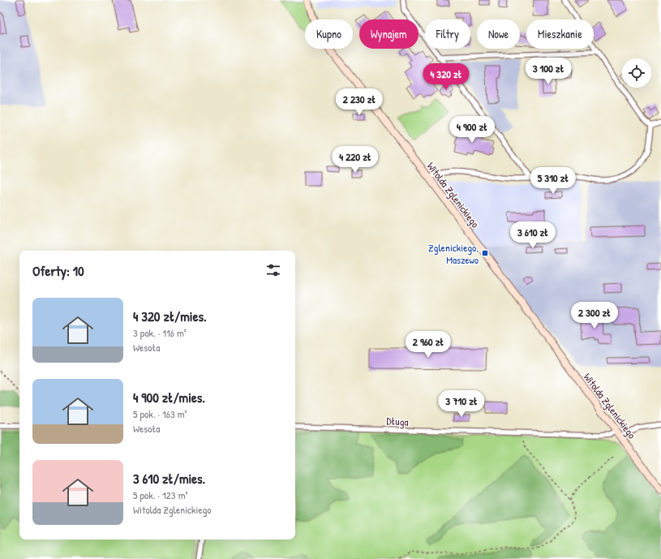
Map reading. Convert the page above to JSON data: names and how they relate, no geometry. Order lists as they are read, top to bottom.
{
  "streets": {
    "main road": ["Witolda Zglenickiego"],
    "street": ["Długa"]
  },
  "crossings": [
    ["Witolda Zglenickiego", "Długa"]
  ],
  "places": {
    "transit": ["Zglenickiego, Maszewo"]
  },
  "page": {
    "chip": [
      "Kupno",
      "Wynajem",
      "Filtry",
      "Nowe",
      "Mieszkanie"
    ],
    "price": [
      "3 100 zł",
      "4 320 zł",
      "2 230 zł",
      "4 900 zł",
      "4 220 zł",
      "5 310 zł",
      "3 610 zł",
      "2 300 zł",
      "2 960 zł",
      "3 710 zł"
    ],
    "heading": "Oferty: 10",
    "list": [
      {
        "name": "4 320 zł/mies.",
        "note": "3 pok. · 116 m² · Wesoła"
      },
      {
        "name": "4 900 zł/mies.",
        "note": "5 pok. · 163 m² · Wesoła"
      },
      {
        "name": "3 610 zł/mies.",
        "note": "5 pok. · 123 m² · Witolda Zglenickiego"
      }
    ]
  }
}
